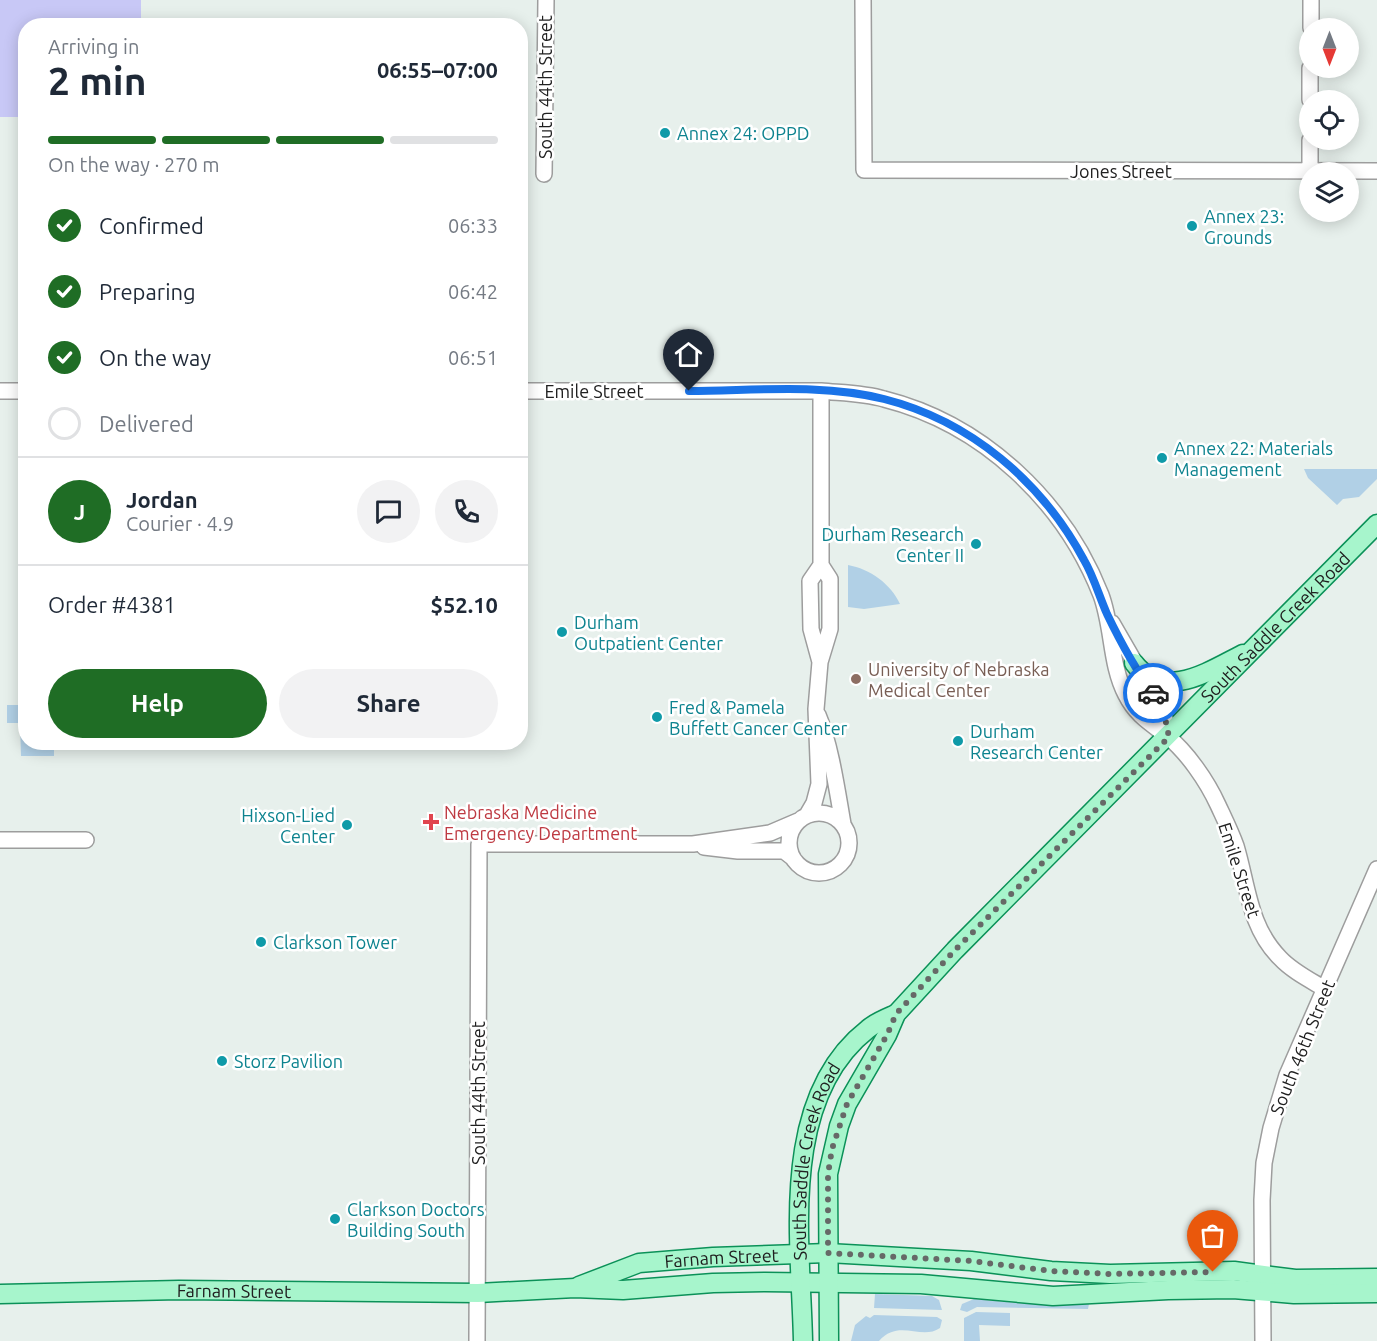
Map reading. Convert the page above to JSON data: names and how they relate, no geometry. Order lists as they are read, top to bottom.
{
  "streets": {
    "main road": ["South Saddle Creek Road", "Farnam Street"],
    "street": [
      "South 44th Street",
      "Jones Street",
      "Emile Street",
      "South 46th Street"
    ]
  },
  "crossings": [
    ["South 44th Street", "Farnam Street"],
    ["Emile Street", "South Saddle Creek Road"],
    ["Emile Street", "South 46th Street"],
    ["South Saddle Creek Road", "Farnam Street"],
    ["South 46th Street", "Farnam Street"]
  ],
  "places": {
    "other": [
      "Annex 24: OPPD",
      "Annex 23: Grounds",
      "Annex 22: Materials Management",
      "Durham Research Center II",
      "Durham Outpatient Center",
      "University of Nebraska Medical Center",
      "Fred & Pamela Buffett Cancer Center",
      "Durham Research Center",
      "Hixson-Lied Center",
      "Clarkson Tower",
      "Storz Pavilion",
      "Clarkson Doctors Building South"
    ],
    "health": ["Nebraska Medicine Emergency Department"]
  },
  "north": "bottom",
  "page": {
    "heading": ["2 min", "Arriving in", "06:55–07:00"],
    "panel": [
      "Jordan",
      "Courier · 4.9",
      "Order #4381",
      "$52.10"
    ],
    "bar": "On the way · 270 m",
    "list": [
      ["Confirmed", "06:33"],
      ["Preparing", "06:42"],
      ["On the way", "06:51"],
      "Delivered"
    ],
    "round": "J",
    "buttons": ["Help", "Share"]
  }
}
